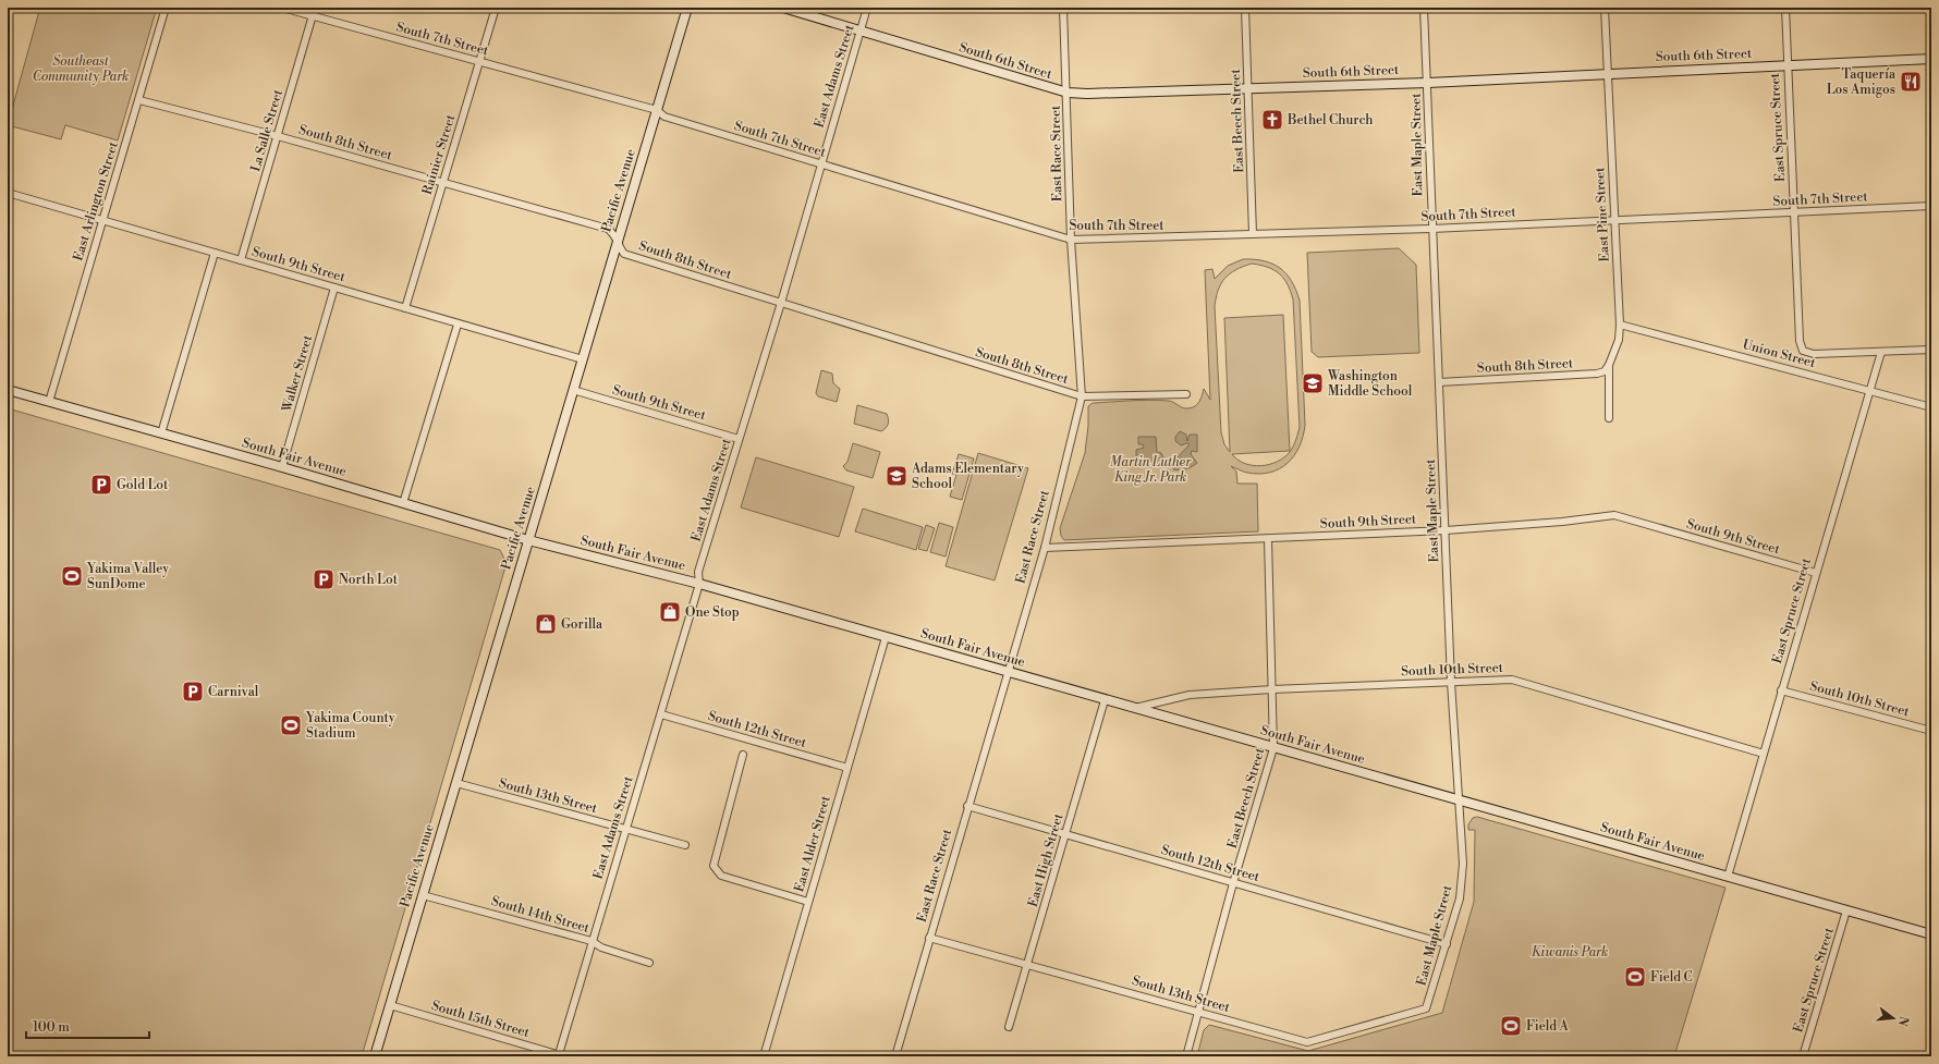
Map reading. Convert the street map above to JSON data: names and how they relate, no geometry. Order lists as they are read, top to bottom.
{
  "streets": {
    "street": [
      "South 7th Street",
      "South 6th Street",
      "East Adams Street",
      "East Beech Street",
      "East Spruce Street",
      "La Salle Street",
      "South 8th Street",
      "East Maple Street",
      "East Race Street",
      "Rainier Street",
      "Pacific Avenue",
      "East Arlington Street",
      "East Pine Street",
      "South 9th Street",
      "Union Street",
      "Walker Street",
      "South Fair Avenue",
      "South 10th Street",
      "South 12th Street",
      "South 13th Street",
      "East Alder Street",
      "East High Street",
      "South 14th Street",
      "South 15th Street"
    ]
  },
  "crossings": [
    ["South 7th Street", "East Adams Street"],
    ["South 7th Street", "East Beech Street"],
    ["South 7th Street", "East Spruce Street"],
    ["South 7th Street", "La Salle Street"],
    ["South 7th Street", "East Maple Street"],
    ["South 7th Street", "East Race Street"],
    ["South 7th Street", "Rainier Street"],
    ["South 7th Street", "Pacific Avenue"],
    ["South 7th Street", "East Pine Street"],
    ["South 6th Street", "East Adams Street"],
    ["South 6th Street", "East Beech Street"],
    ["South 6th Street", "East Spruce Street"],
    ["South 6th Street", "East Maple Street"],
    ["South 6th Street", "East Race Street"],
    ["South 6th Street", "East Pine Street"],
    ["East Adams Street", "South 8th Street"],
    ["East Adams Street", "South 9th Street"],
    ["East Adams Street", "South Fair Avenue"],
    ["East Adams Street", "South 12th Street"],
    ["East Adams Street", "South 13th Street"],
    ["East Adams Street", "South 14th Street"],
    ["East Adams Street", "South 15th Street"],
    ["East Beech Street", "South 9th Street"],
    ["East Beech Street", "South Fair Avenue"],
    ["East Beech Street", "South 10th Street"],
    ["East Beech Street", "South 12th Street"],
    ["East Beech Street", "South 13th Street"],
    ["East Spruce Street", "South 9th Street"],
    ["East Spruce Street", "Union Street"],
    ["East Spruce Street", "South Fair Avenue"],
    ["East Spruce Street", "South 10th Street"],
    ["La Salle Street", "South 8th Street"],
    ["La Salle Street", "South 9th Street"],
    ["South 8th Street", "East Maple Street"],
    ["South 8th Street", "East Race Street"],
    ["South 8th Street", "Rainier Street"],
    ["South 8th Street", "Pacific Avenue"],
    ["South 8th Street", "East Arlington Street"],
    ["South 8th Street", "East Pine Street"],
    ["East Maple Street", "South 9th Street"],
    ["East Maple Street", "South Fair Avenue"],
    ["East Maple Street", "South 10th Street"],
    ["East Maple Street", "South 12th Street"],
    ["East Maple Street", "South 13th Street"],
    ["East Race Street", "South 9th Street"],
    ["East Race Street", "South Fair Avenue"],
    ["East Race Street", "South 12th Street"],
    ["East Race Street", "South 13th Street"],
    ["Rainier Street", "South 9th Street"],
    ["Pacific Avenue", "South 9th Street"],
    ["Pacific Avenue", "South Fair Avenue"],
    ["Pacific Avenue", "South 13th Street"],
    ["Pacific Avenue", "South 14th Street"],
    ["Pacific Avenue", "South 15th Street"],
    ["East Arlington Street", "South 9th Street"],
    ["East Arlington Street", "South Fair Avenue"],
    ["East Pine Street", "Union Street"],
    ["South 9th Street", "Walker Street"],
    ["Walker Street", "South Fair Avenue"],
    ["South Fair Avenue", "South 10th Street"],
    ["South Fair Avenue", "East Alder Street"],
    ["South Fair Avenue", "East High Street"],
    ["South 12th Street", "East Alder Street"],
    ["South 12th Street", "East High Street"],
    ["South 13th Street", "East High Street"]
  ],
  "parks": ["Southeast Community Park", "Martin Luther King Jr. Park", "Kiwanis Park"],
  "places": {
    "restaurant": ["Taquería Los Amigos"],
    "church": ["Bethel Church"],
    "school or university": ["Washington Middle School", "Adams Elementary School"],
    "parking": ["Gold Lot", "North Lot", "Carnival"],
    "sports": [
      "Yakima Valley SunDome",
      "Yakima County Stadium",
      "Field C",
      "Field A"
    ],
    "shop": ["One Stop", "Gorilla"]
  },
  "scale_bar": "100 m",
  "north": "right"
}
